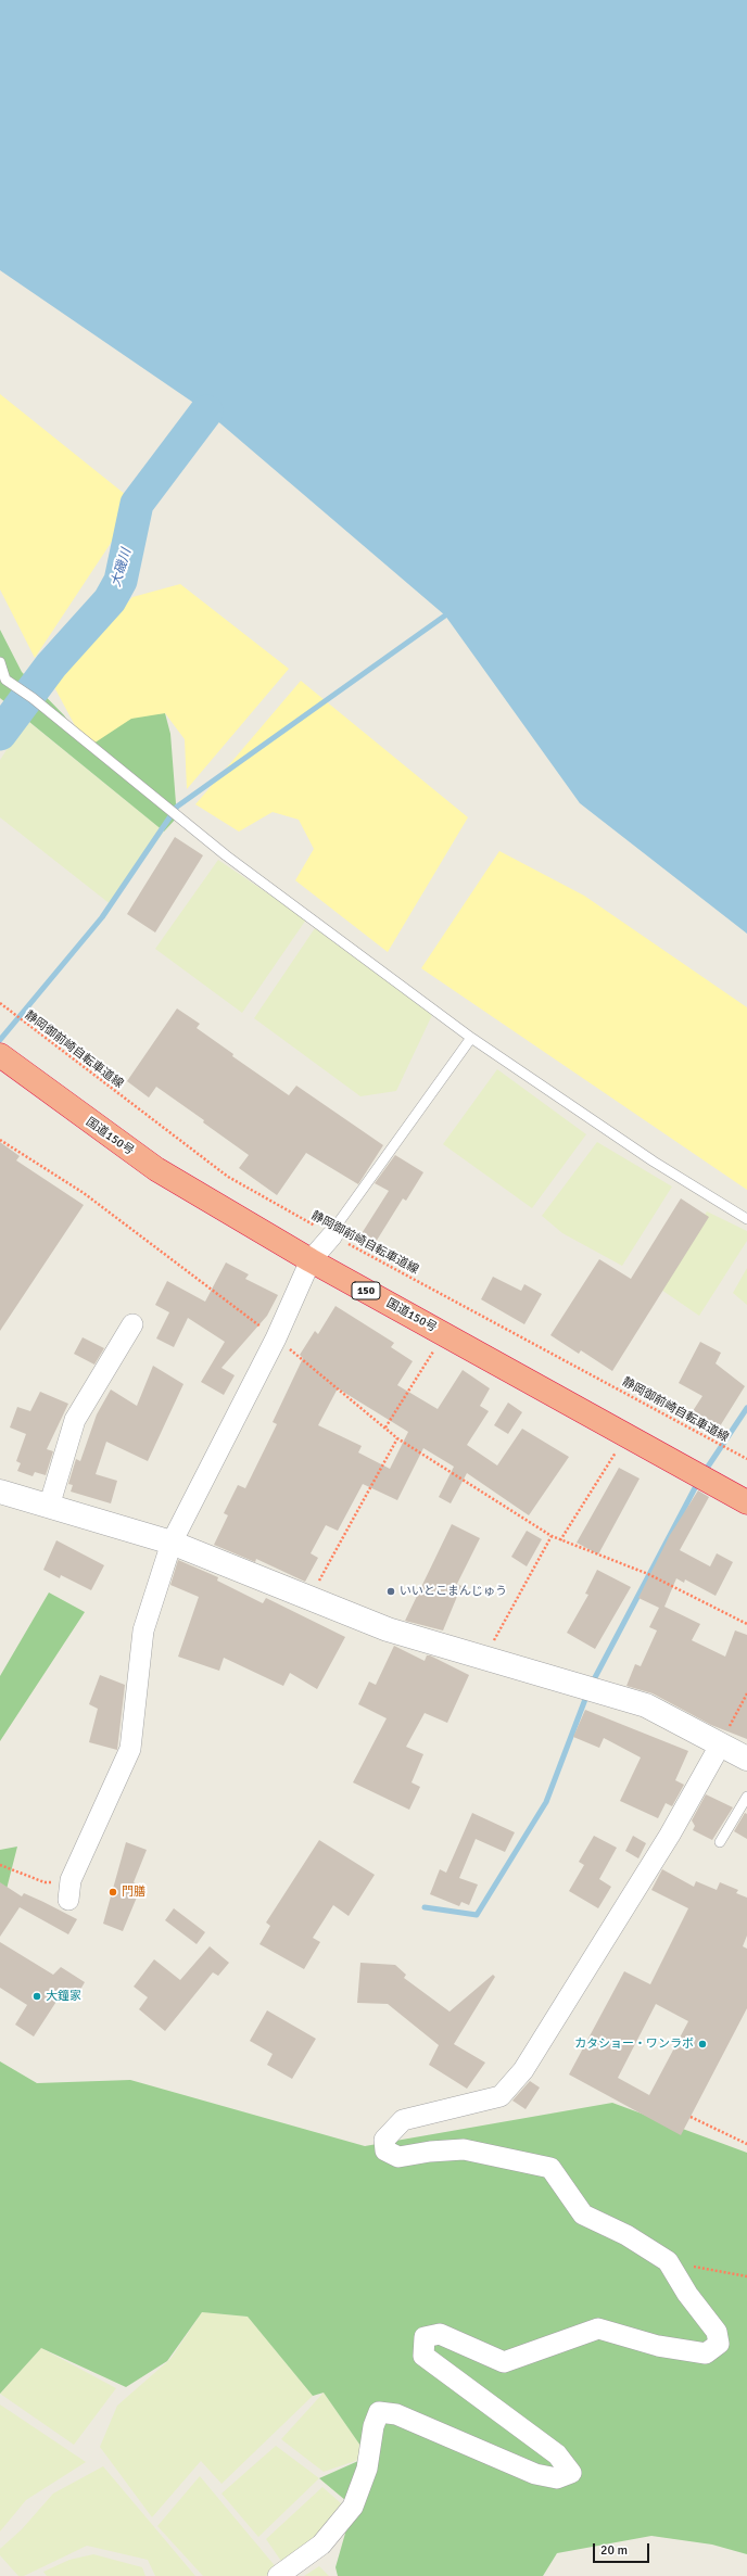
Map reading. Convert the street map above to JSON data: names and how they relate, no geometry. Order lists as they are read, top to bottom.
{
  "streets": {
    "highway": ["国道150号", "150"],
    "path": ["静岡御前崎自転車道線"]
  },
  "water": ["大磯川"],
  "places": [
    "いいとこまんじゅう",
    "門膳",
    "大鐘家",
    "カタショー・ワンラボ"
  ],
  "scale_bar": "20 m"
}
